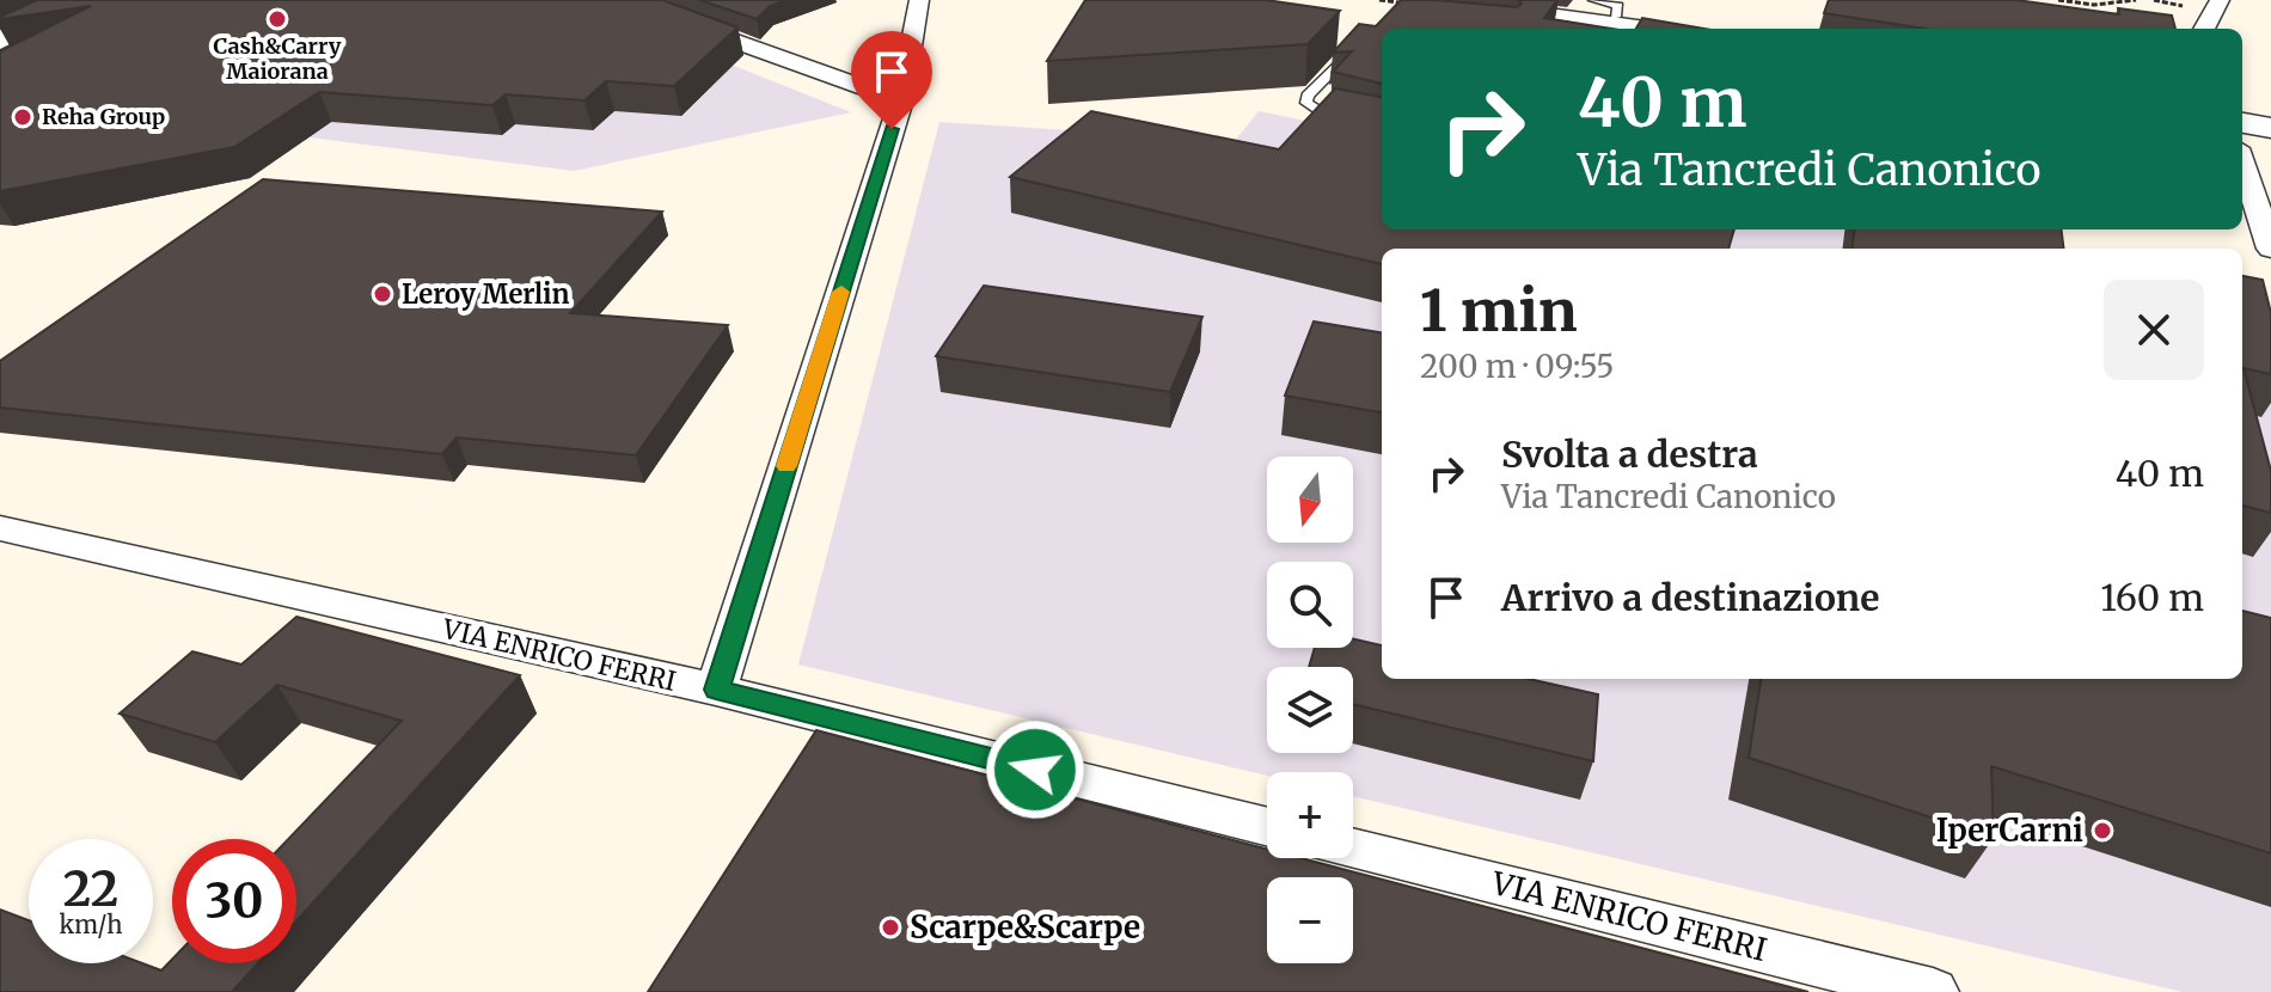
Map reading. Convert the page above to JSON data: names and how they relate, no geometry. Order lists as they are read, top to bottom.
{
  "streets": {
    "street": ["VIA ENRICO FERRI"]
  },
  "places": [
    "Cash&Carry Maiorana",
    "Reha Group",
    "Leroy Merlin",
    "IperCarni",
    "Scarpe&Scarpe"
  ],
  "north": "bottom",
  "page": {
    "turn": ["40 m", "Via Tancredi Canonico"],
    "heading": ["1 min", "200 m · 09:55"],
    "list": [
      {
        "name": "Svolta a destra",
        "note": "Via Tancredi Canonico",
        "value": "40 m"
      },
      {
        "name": "Arrivo a destinazione",
        "value": "160 m"
      }
    ],
    "map_buttons": ["+", "−"],
    "speed": "22 km/h",
    "limit": "30"
  }
}
